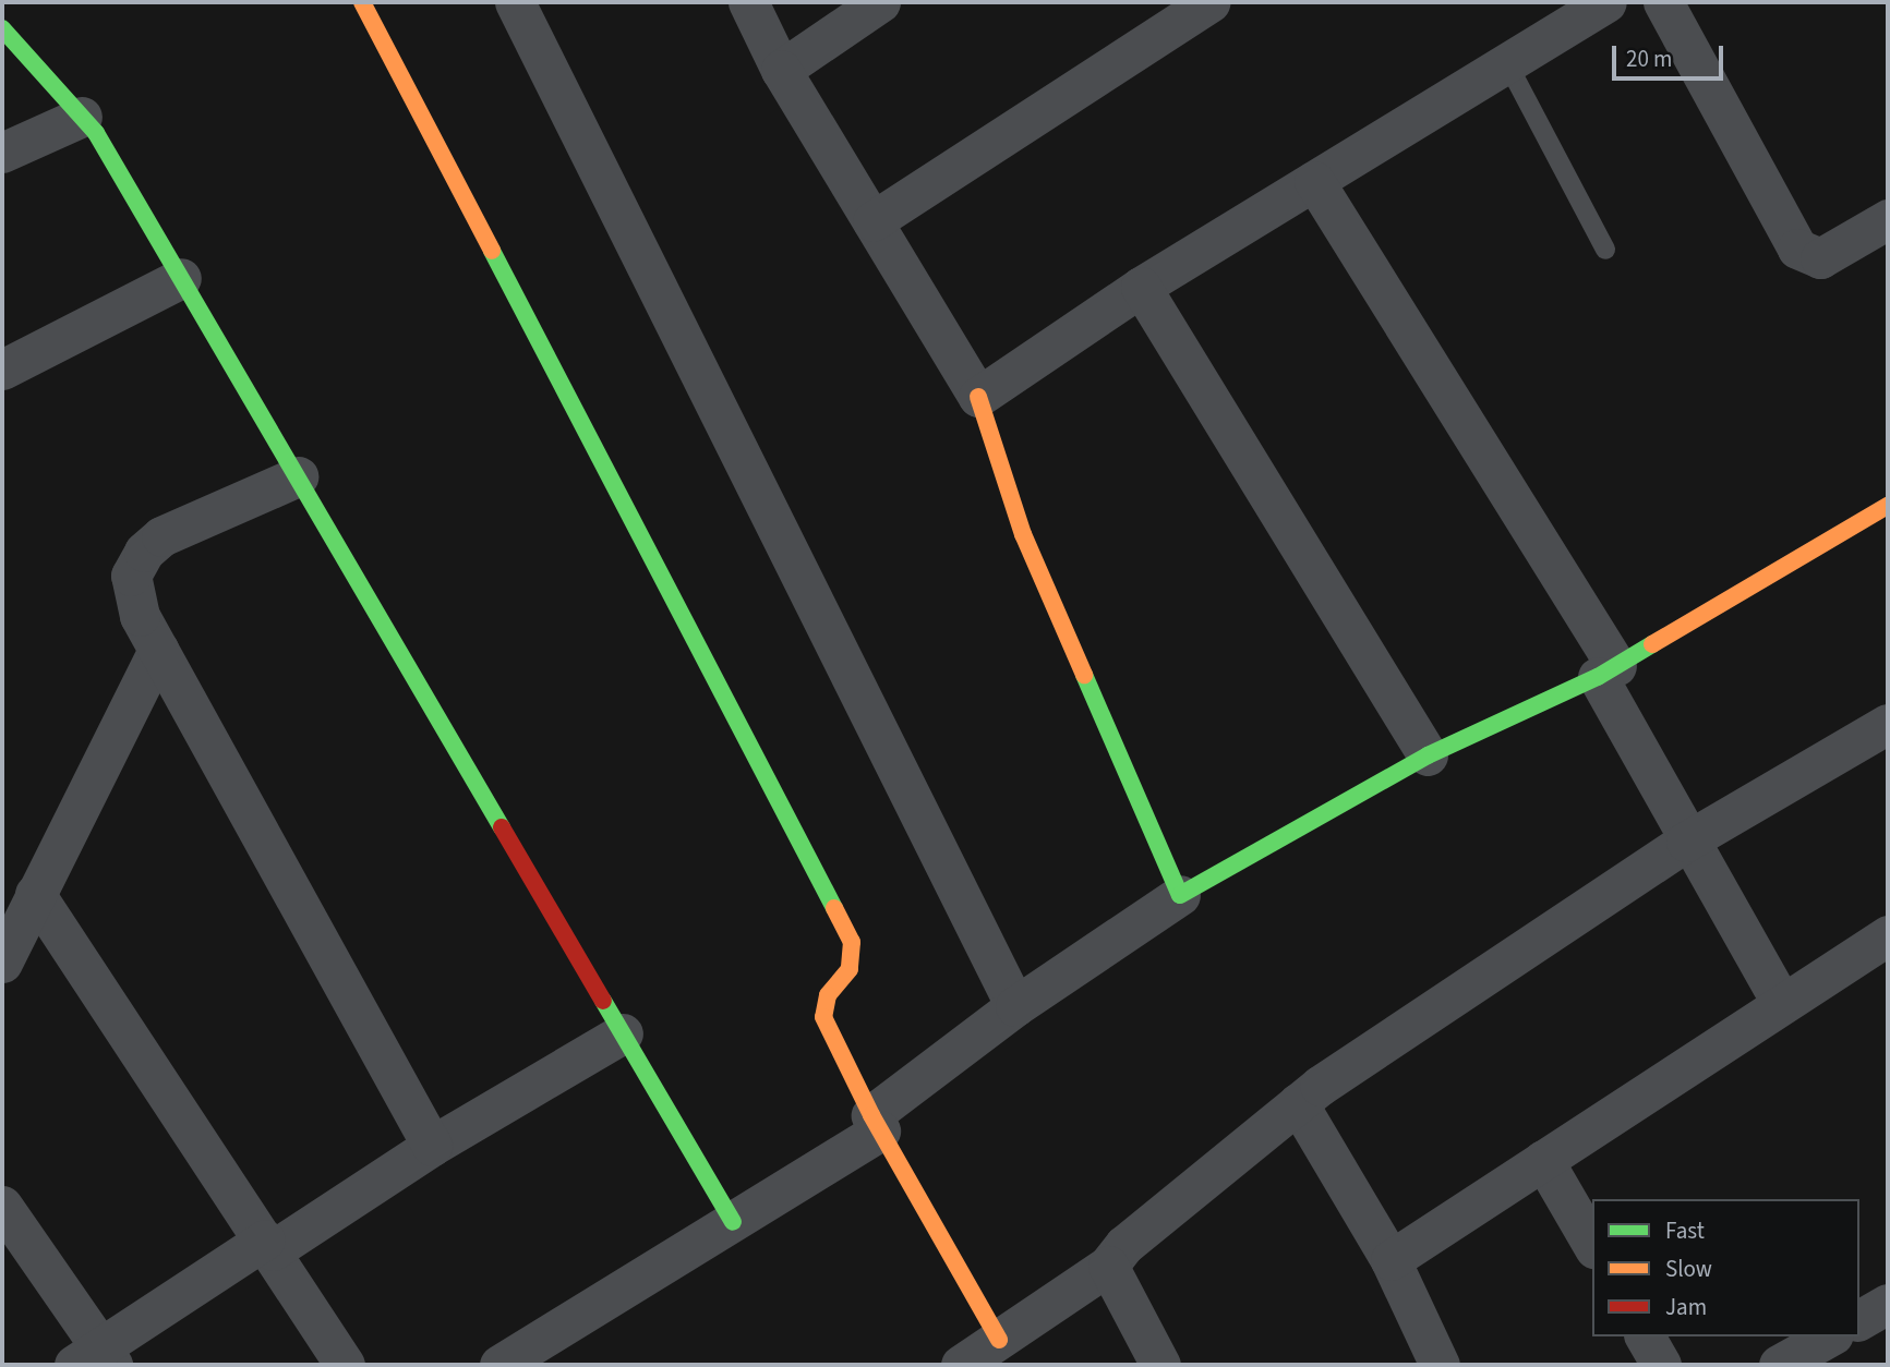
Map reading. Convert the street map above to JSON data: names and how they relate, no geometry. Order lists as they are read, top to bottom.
{
  "legend": ["Fast", "Slow", "Jam"],
  "scale_bar": "20 m"
}
